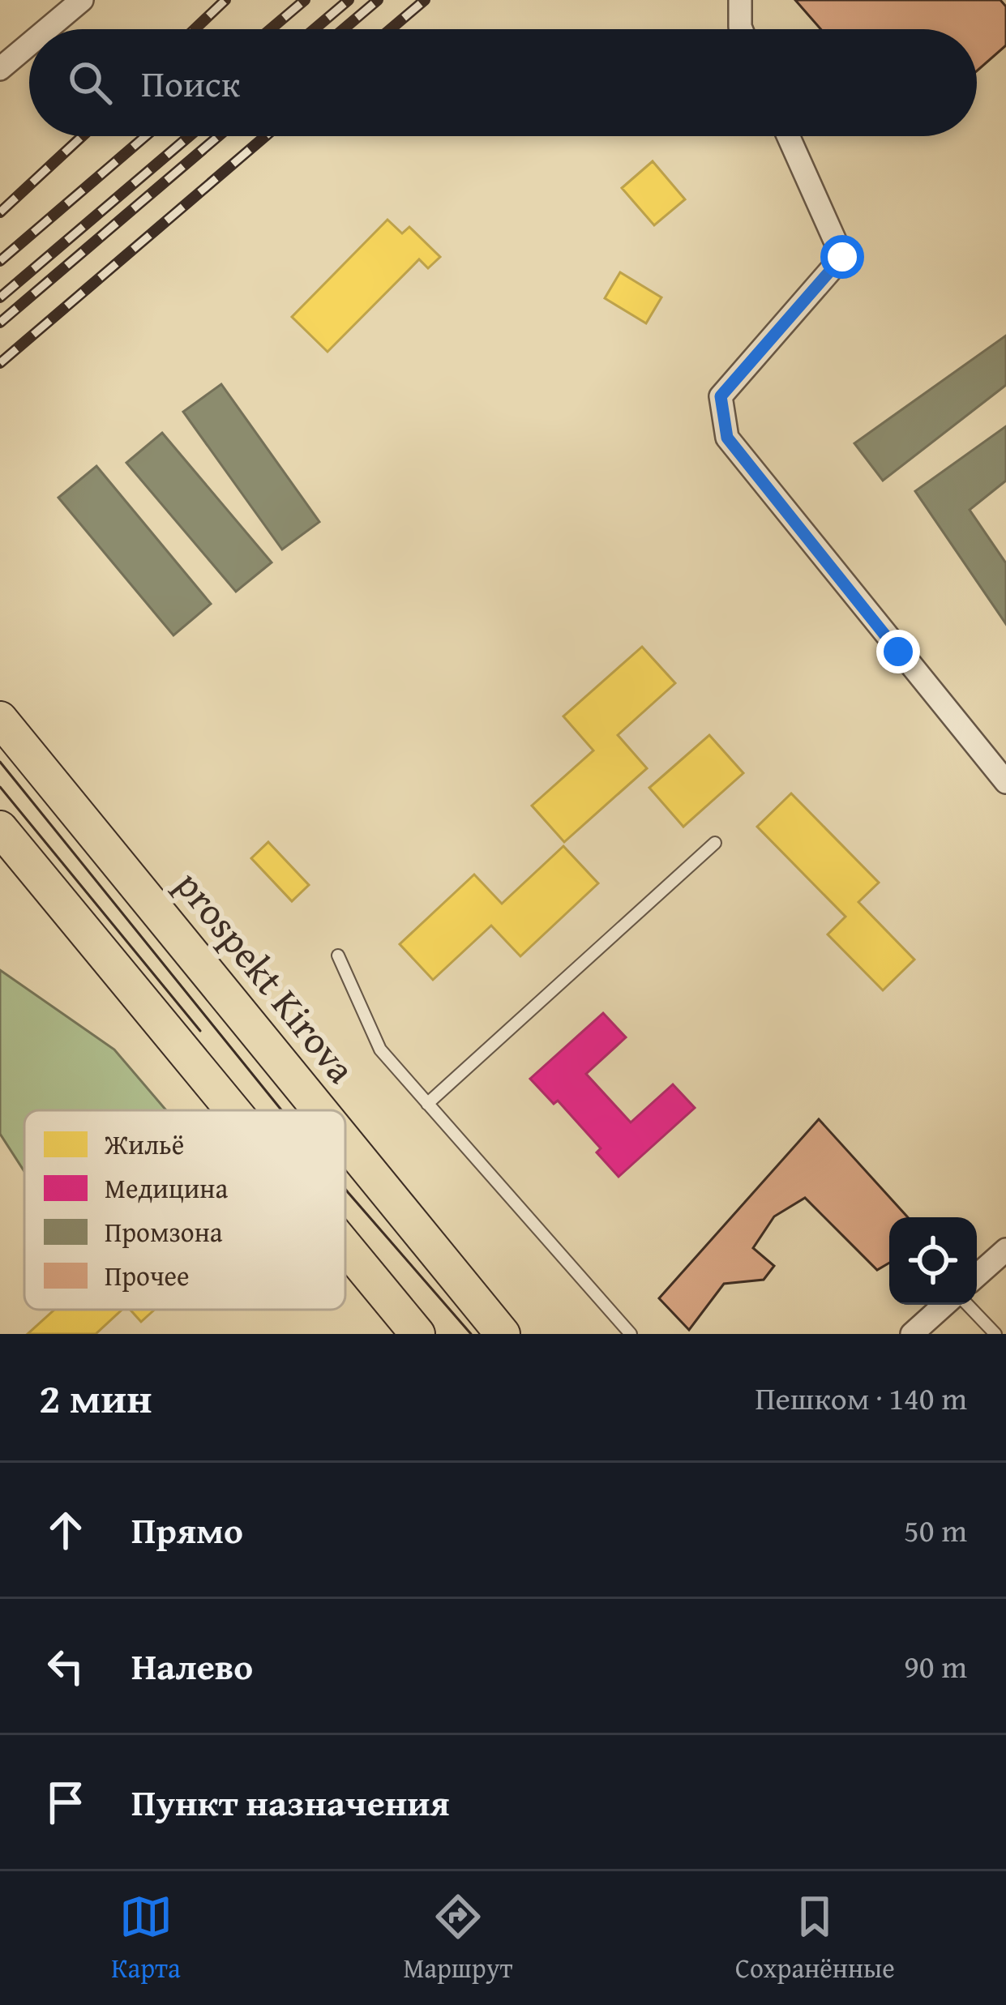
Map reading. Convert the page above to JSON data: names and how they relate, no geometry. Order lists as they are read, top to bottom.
{
  "streets": {
    "main road": ["prospekt Kirova"]
  },
  "legend": [
    "Жильё",
    "Медицина",
    "Промзона",
    "Прочее"
  ],
  "page": {
    "search": "Поиск",
    "heading": ["2 мин", "Пешком · 140 m"],
    "list": [
      ["Прямо", "50 m"],
      ["Налево", "90 m"],
      "Пункт назначения"
    ],
    "nav": ["Карта", "Маршрут", "Сохранённые"]
  }
}
